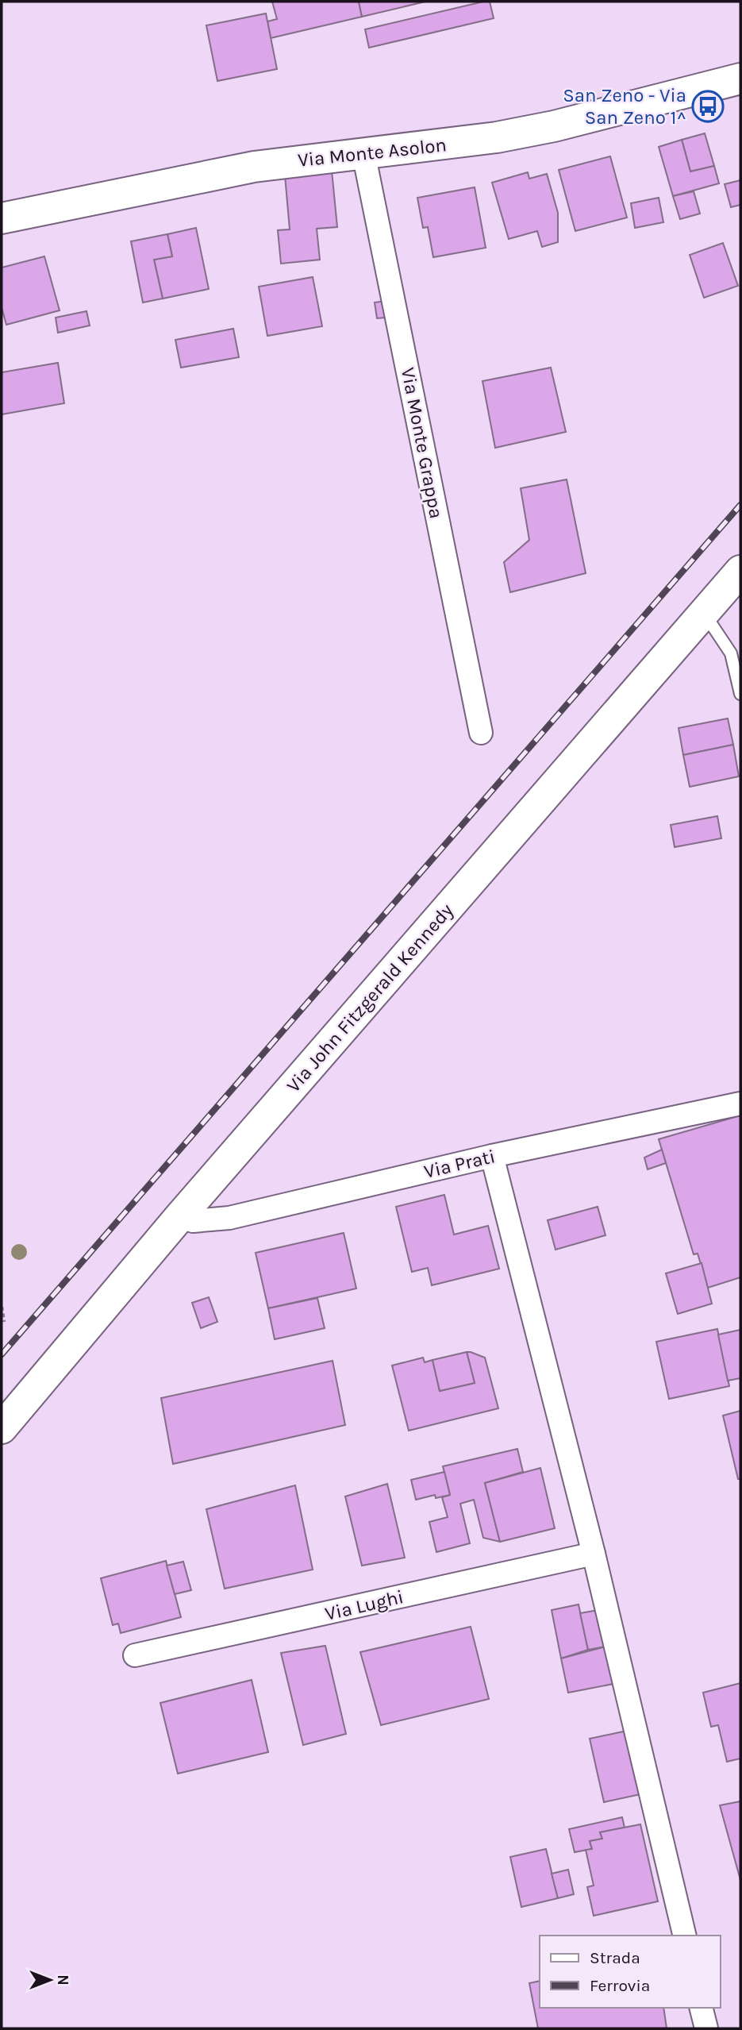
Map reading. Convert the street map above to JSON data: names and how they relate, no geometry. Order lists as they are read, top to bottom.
{
  "streets": {
    "main road": ["Via Monte Asolon", "Via John Fitzgerald Kennedy"],
    "street": ["Via Monte Grappa", "Via Prati", "Via Lughi"]
  },
  "crossings": [
    ["Via Monte Asolon", "Via Monte Grappa"],
    ["Via John Fitzgerald Kennedy", "Via Prati"]
  ],
  "places": {
    "bus stop": ["San Zeno - Via San Zeno 1^"]
  },
  "legend": ["Strada", "Ferrovia"],
  "north": "right"
}
